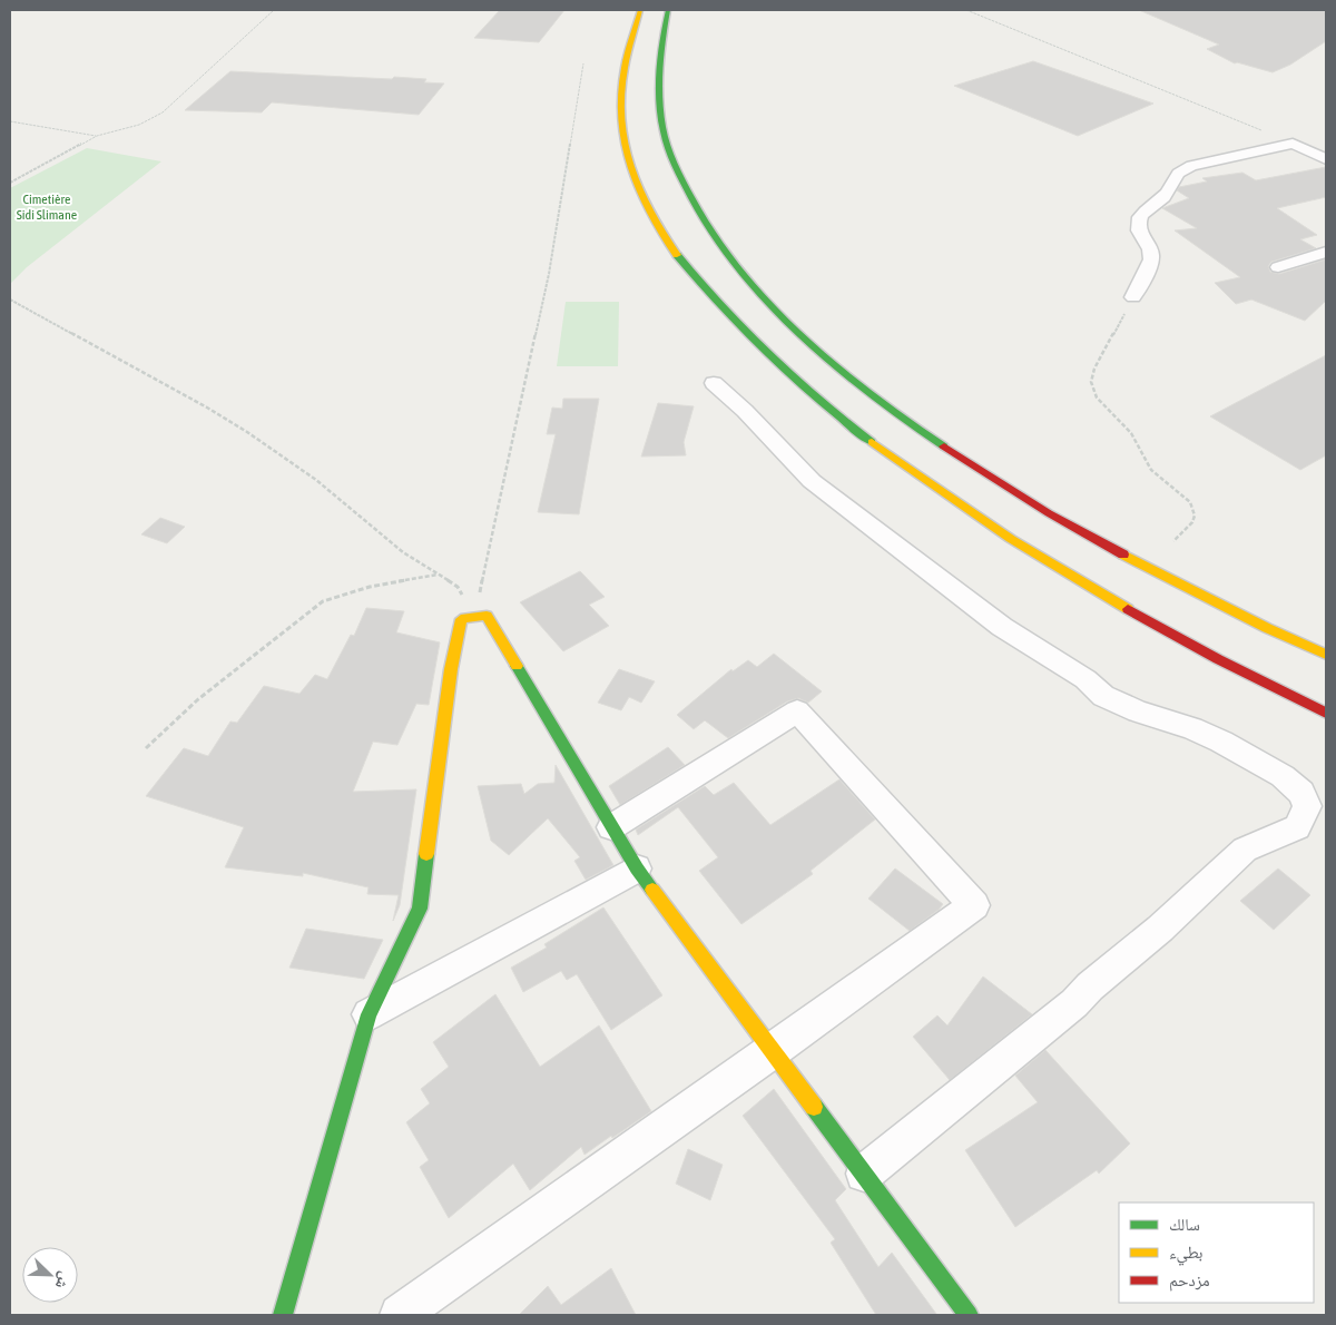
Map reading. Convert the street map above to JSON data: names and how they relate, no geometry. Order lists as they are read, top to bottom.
{
  "parks": ["Cimetière Sidi Slimane"],
  "legend": ["سالك", "بطيء", "مزدحم"],
  "north": "bottom right"
}
